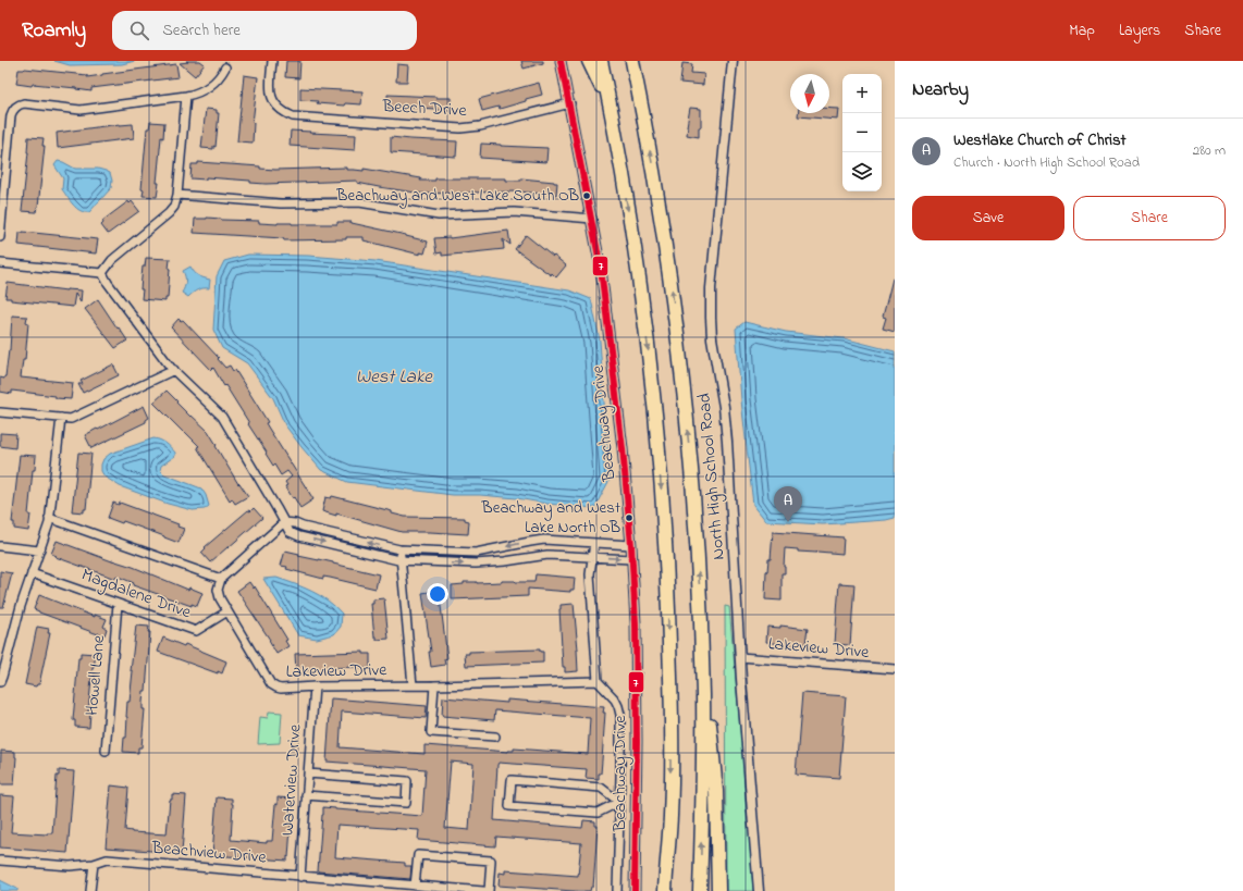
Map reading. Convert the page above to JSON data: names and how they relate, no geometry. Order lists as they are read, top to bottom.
{
  "streets": {
    "street": [
      "Beech Drive",
      "Beachway Drive",
      "North High School Road",
      "Magdalene Drive",
      "Lakeview Drive",
      "Howell Lane",
      "Waterview Drive",
      "Beachview Drive"
    ]
  },
  "crossings": [
    ["Beech Drive", "Beachway Drive"],
    ["Beachway Drive", "Lakeview Drive"],
    ["North High School Road", "Lakeview Drive"],
    ["Magdalene Drive", "Lakeview Drive"],
    ["Magdalene Drive", "Howell Lane"],
    ["Lakeview Drive", "Waterview Drive"],
    ["Waterview Drive", "Beachview Drive"]
  ],
  "water": ["West Lake"],
  "places": ["Beachway and West Lake South OB", "Beachway and West Lake North OB"],
  "lines": ["transit line 7"],
  "north": "bottom",
  "page": {
    "header": "Roamly",
    "search": "Search here",
    "nav": ["Map", "Layers", "Share"],
    "heading": "Nearby",
    "map_buttons": ["+", "−"],
    "list": [
      {
        "mark": "A",
        "name": "Westlake Church of Christ",
        "note": "Church · North High School Road",
        "value": "280 m"
      }
    ],
    "buttons": ["Save", "Share"],
    "pins": "A"
  }
}
